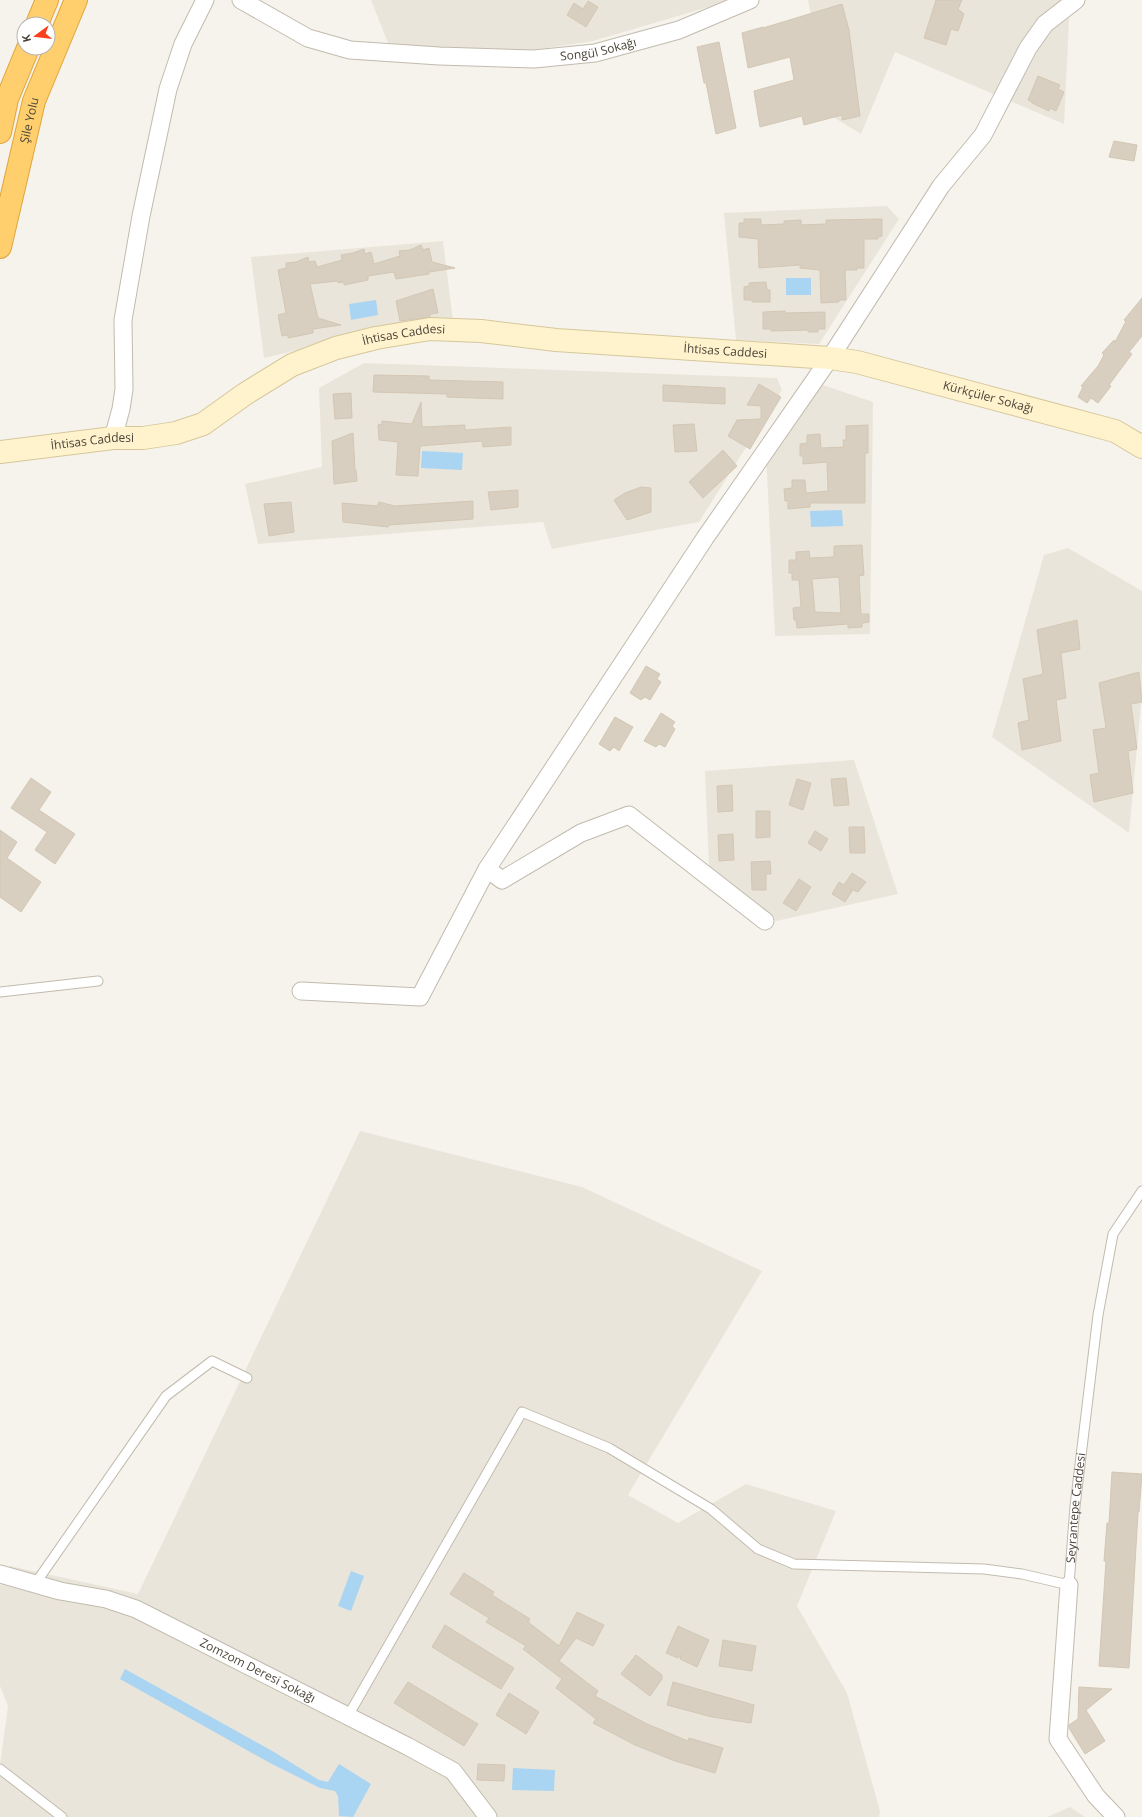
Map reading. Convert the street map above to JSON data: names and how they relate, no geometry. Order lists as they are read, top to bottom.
{
  "streets": {
    "highway": ["Şile Yolu"],
    "street": [
      "Songül Sokağı",
      "İhtisas Caddesi",
      "Kürkçüler Sokağı",
      "Seyrantepe Caddesi",
      "Zomzom Deresi Sokağı"
    ]
  },
  "crossings": [
    ["İhtisas Caddesi", "Kürkçüler Sokağı"]
  ],
  "north": "left"
}
